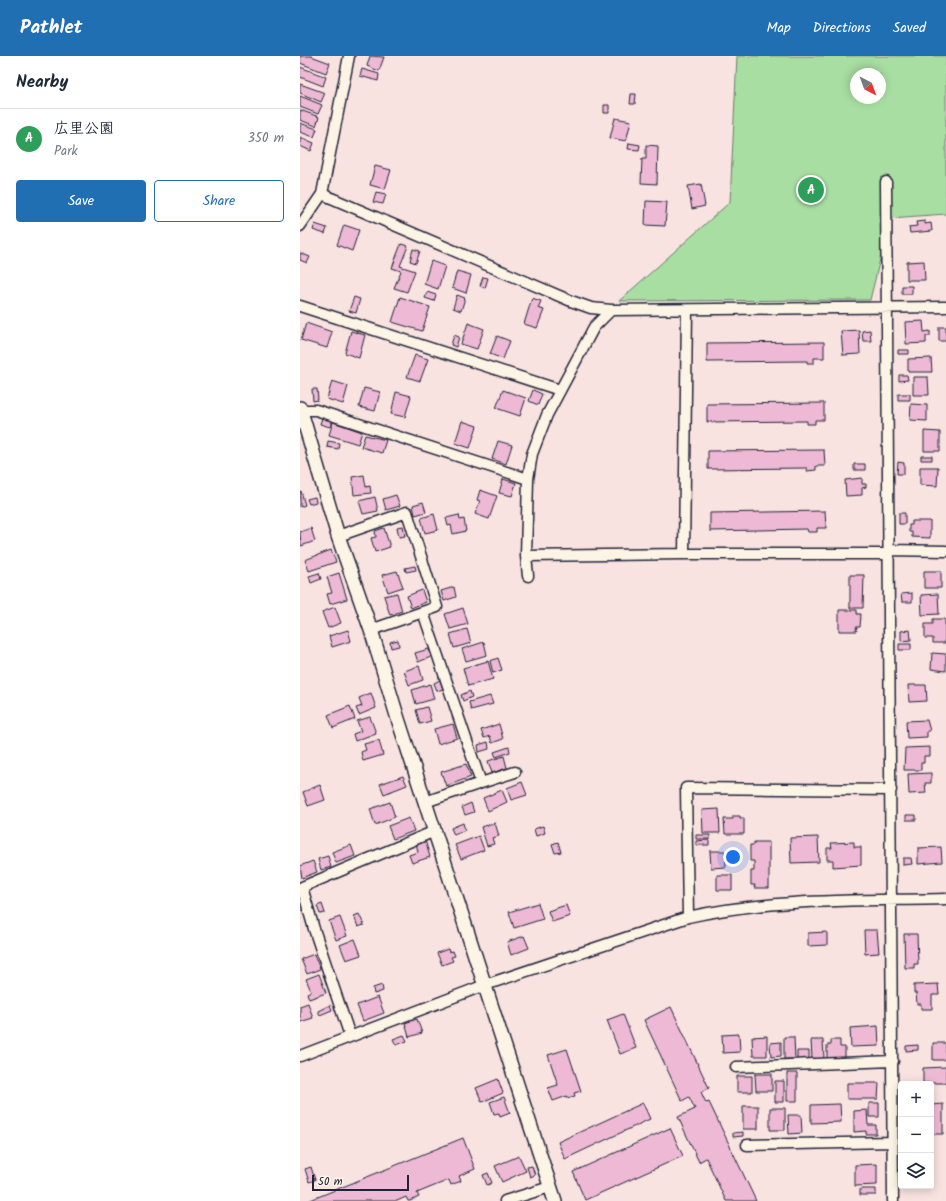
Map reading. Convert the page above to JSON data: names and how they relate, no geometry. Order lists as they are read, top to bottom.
{
  "scale_bar": "50 m",
  "north": "bottom right",
  "page": {
    "header": "Pathlet",
    "nav": ["Map", "Directions", "Saved"],
    "heading": "Nearby",
    "list": [
      {
        "mark": "A",
        "name": "広里公園",
        "note": "Park",
        "value": "350 m"
      }
    ],
    "buttons": ["Save", "Share"],
    "pins": "A",
    "map_buttons": ["+", "−"],
    "scale": "50 m"
  }
}
